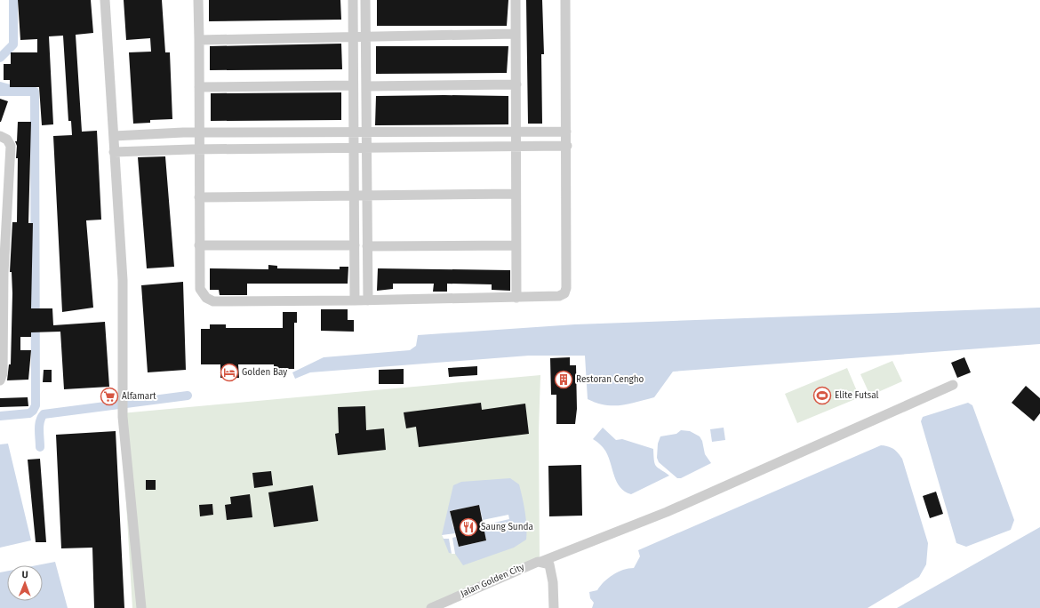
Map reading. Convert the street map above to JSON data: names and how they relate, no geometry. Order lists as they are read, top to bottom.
{
  "streets": {
    "street": ["Jalan Golden City"]
  },
  "places": {
    "hotel": ["Golden Bay"],
    "building": ["Restoran Cengho"],
    "sports": ["Elite Futsal"],
    "supermarket": ["Alfamart"],
    "restaurant": ["Saung Sunda"]
  },
  "north": "top"
}
